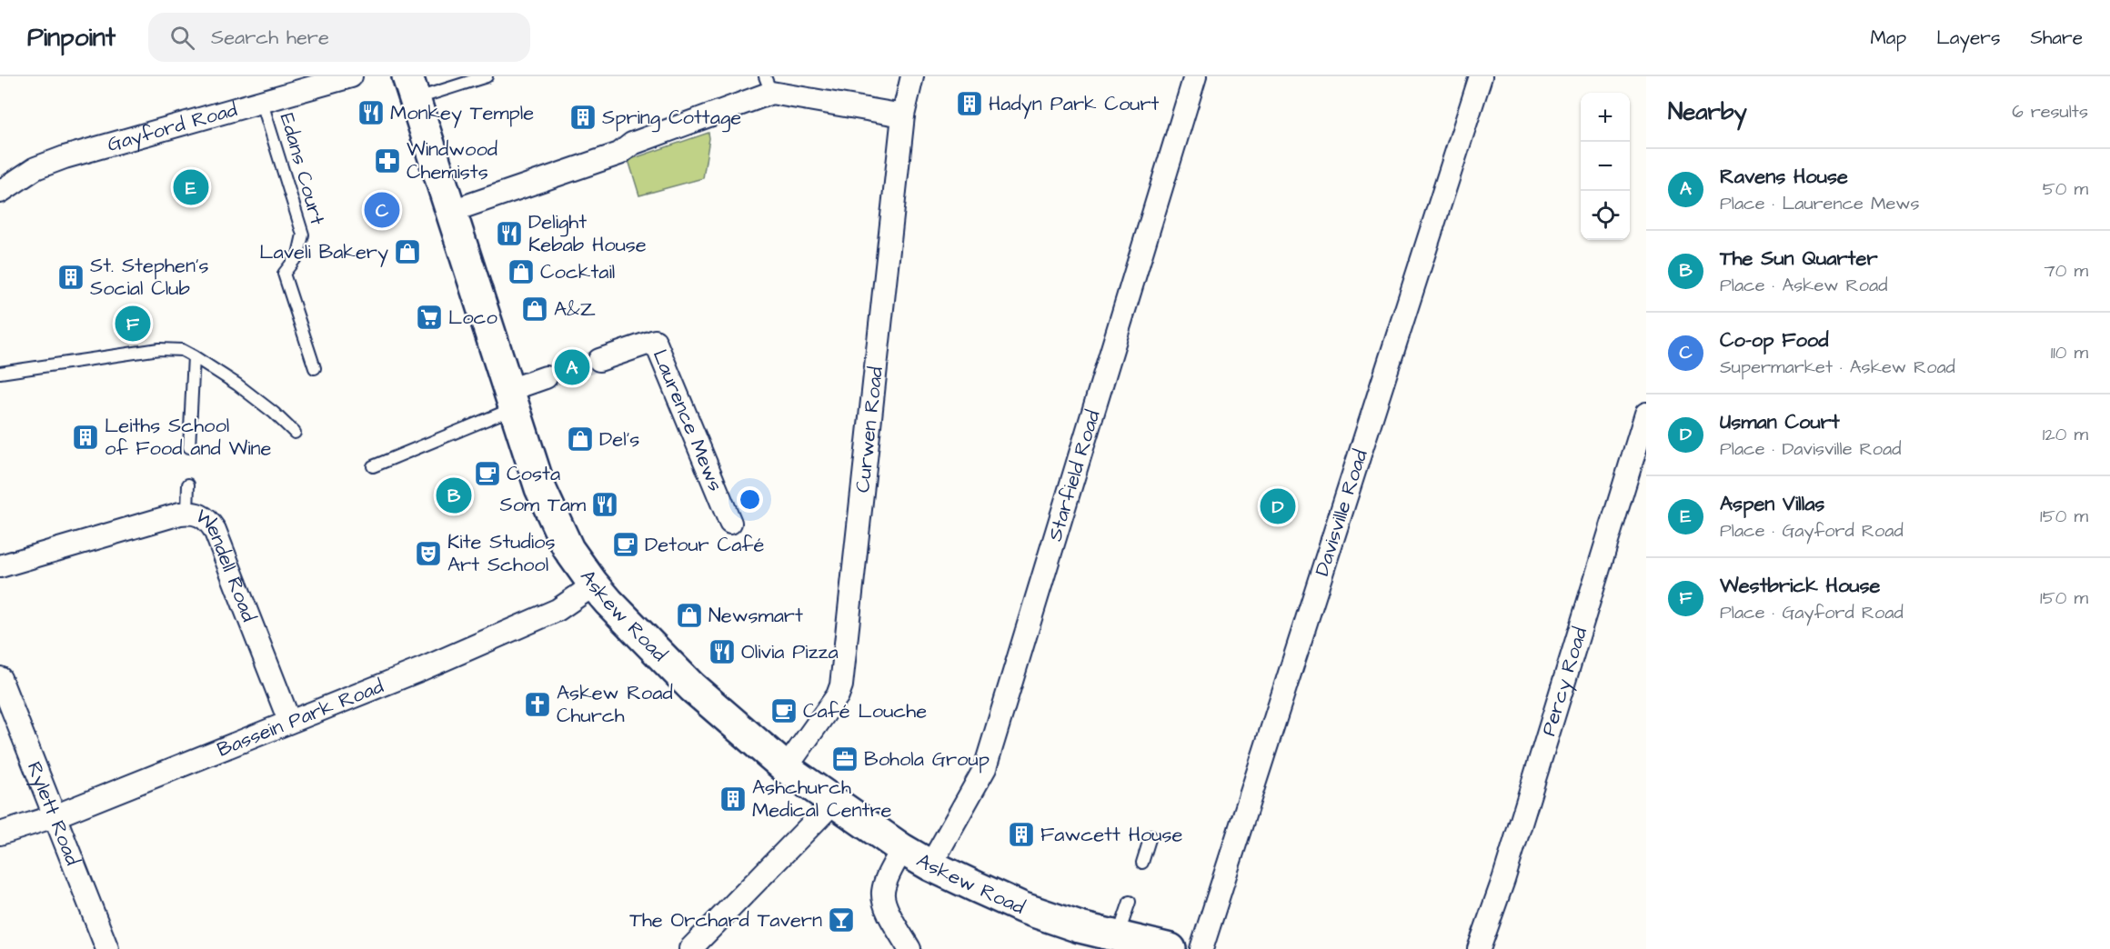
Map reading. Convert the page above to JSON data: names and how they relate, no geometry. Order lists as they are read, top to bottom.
{
  "streets": {
    "main road": ["Askew Road"],
    "street": [
      "Gayford Road",
      "Laurence Mews",
      "Curwen Road",
      "Starfield Road",
      "Davisville Road",
      "Wendell Road",
      "Percy Road",
      "Bassein Park Road",
      "Rylett Road"
    ],
    "lane": ["Edans Court"]
  },
  "crossings": [
    ["Gayford Road", "Edans Court"],
    ["Curwen Road", "Askew Road"],
    ["Starfield Road", "Askew Road"],
    ["Wendell Road", "Bassein Park Road"],
    ["Askew Road", "Bassein Park Road"],
    ["Bassein Park Road", "Rylett Road"]
  ],
  "places": {
    "building": [
      "Hadyn Park Court",
      "Spring Cottage",
      "St. Stephen's Social Club",
      "Leiths School of Food and Wine",
      "Ashchurch Medical Centre",
      "Fawcett House"
    ],
    "restaurant": [
      "Monkey Temple",
      "Delight Kebab House",
      "Som Tam",
      "Olivia Pizza"
    ],
    "pharmacy": ["Windwood Chemists"],
    "shop": [
      "Laveli Bakery",
      "Cocktail",
      "A&Z",
      "Del's",
      "Newsmart"
    ],
    "supermarket": ["Loco"],
    "cafe": ["Costa", "Detour Café", "Café Louche"],
    "theatre": ["Kite Studios Art School"],
    "church": ["Askew Road Church"],
    "office": ["Bohola Group"],
    "bar": ["The Orchard Tavern"]
  },
  "page": {
    "header": "Pinpoint",
    "search": "Search here",
    "nav": ["Map", "Layers", "Share"],
    "heading": ["Nearby", "6 results"],
    "map_buttons": ["+", "−"],
    "list": [
      {
        "mark": "A",
        "name": "Ravens House",
        "note": "Place · Laurence Mews",
        "value": "50 m"
      },
      {
        "mark": "B",
        "name": "The Sun Quarter",
        "note": "Place · Askew Road",
        "value": "70 m"
      },
      {
        "mark": "C",
        "name": "Co-op Food",
        "note": "Supermarket · Askew Road",
        "value": "110 m"
      },
      {
        "mark": "D",
        "name": "Usman Court",
        "note": "Place · Davisville Road",
        "value": "120 m"
      },
      {
        "mark": "E",
        "name": "Aspen Villas",
        "note": "Place · Gayford Road",
        "value": "150 m"
      },
      {
        "mark": "F",
        "name": "Westbrick House",
        "note": "Place · Gayford Road",
        "value": "150 m"
      }
    ],
    "pins": [
      "E",
      "C",
      "F",
      "A",
      "B",
      "D"
    ]
  }
}
